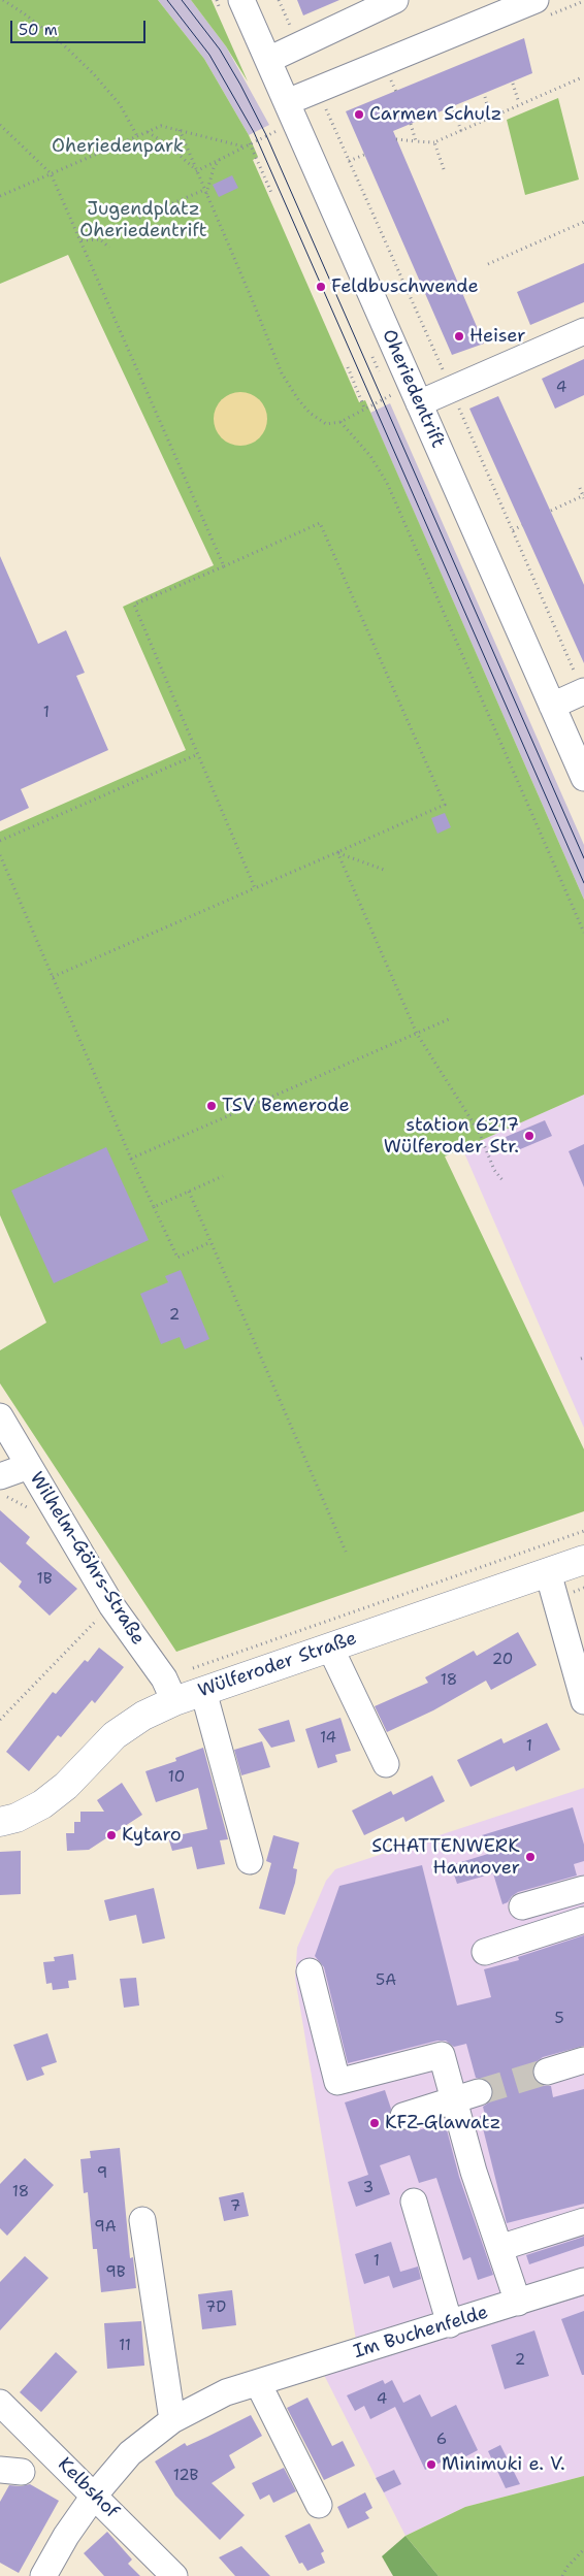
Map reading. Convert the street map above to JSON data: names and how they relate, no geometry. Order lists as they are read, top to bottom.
{
  "streets": {
    "main road": ["Wülferoder Straße"],
    "street": [
      "Oheriedentrift",
      "Wilhelm-Göhrs-Straße",
      "Im Buchenfelde",
      "Kelbshof"
    ]
  },
  "crossings": [
    ["Wilhelm-Göhrs-Straße", "Wülferoder Straße"],
    ["Im Buchenfelde", "Kelbshof"]
  ],
  "parks": ["Oheriedenpark", "Jugendplatz Oheriedentrift"],
  "places": [
    "Carmen Schulz",
    "Feldbuschwende",
    "Heiser",
    "TSV Bemerode",
    "station 6217 Wülferoder Str.",
    "Kytaro",
    "SCHATTENWERK Hannover",
    "KFZ-Glawatz",
    "Minimuki e. V."
  ],
  "house_numbers": [
    "4",
    "1",
    "2",
    "1B",
    "20",
    "18",
    "14",
    "1",
    "10",
    "5A",
    "5",
    "9",
    "3",
    "18",
    "7",
    "9A",
    "1",
    "9B",
    "7D",
    "11",
    "2",
    "4",
    "6",
    "12B"
  ],
  "scale_bar": "50 m"
}
